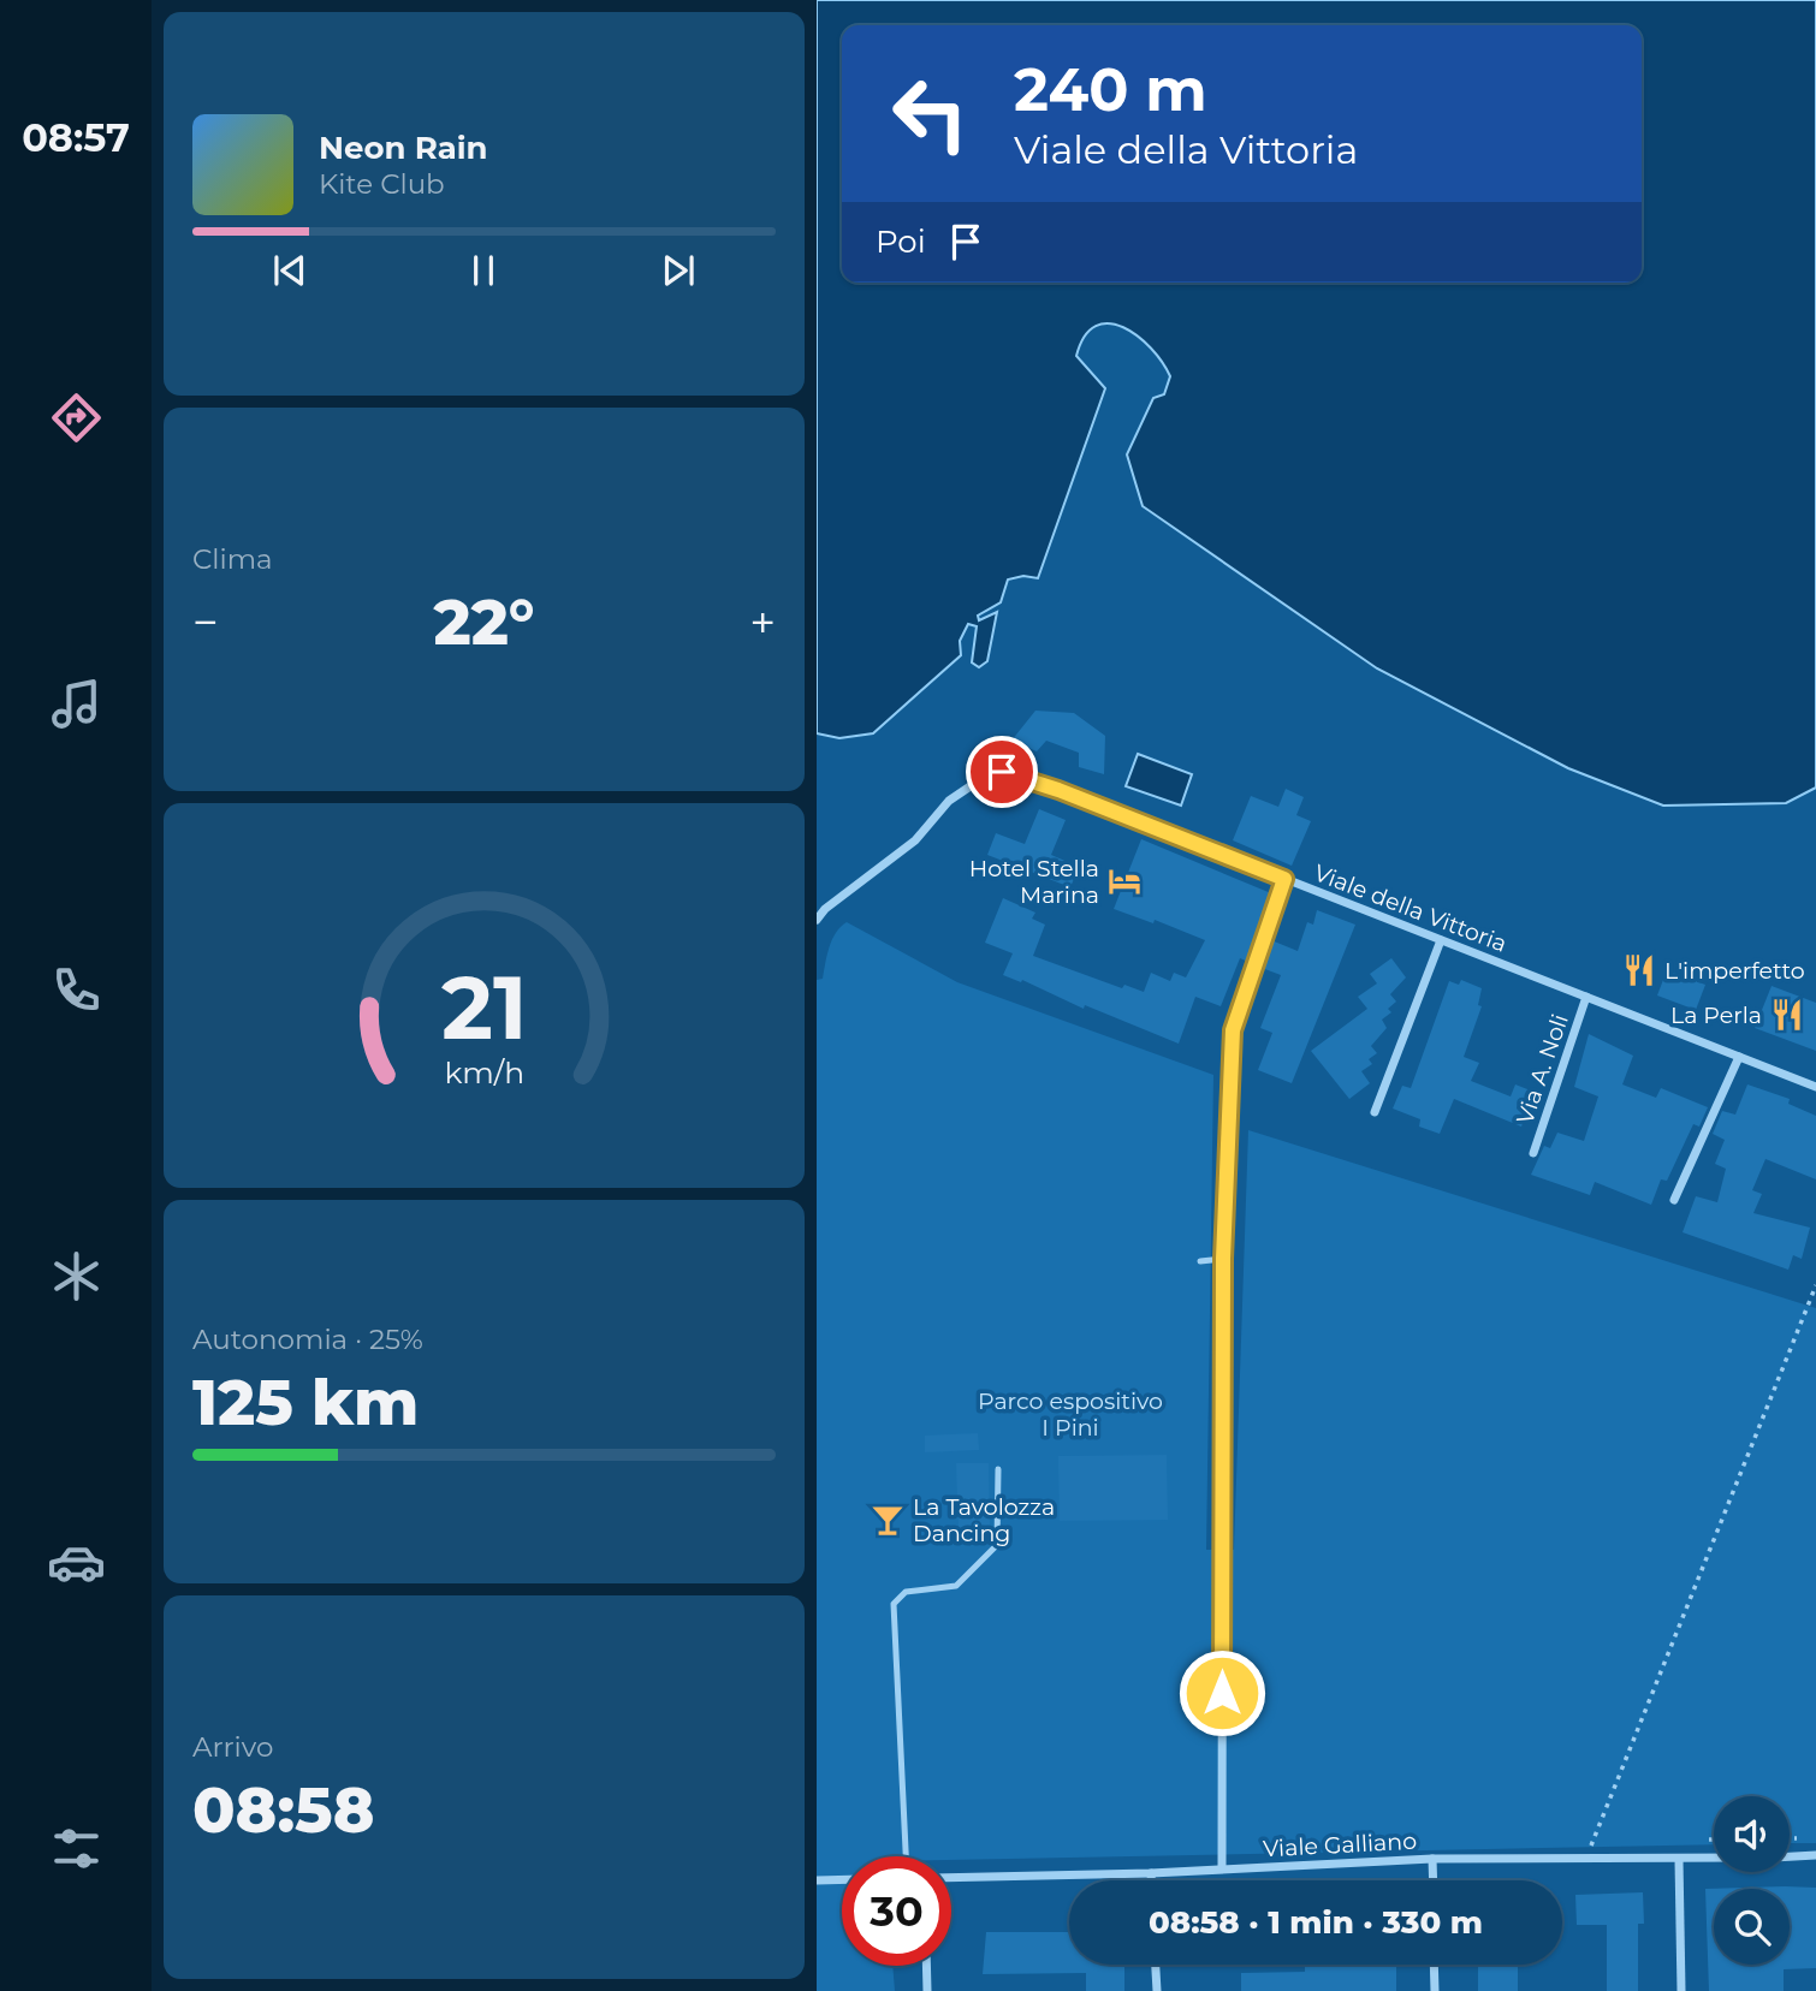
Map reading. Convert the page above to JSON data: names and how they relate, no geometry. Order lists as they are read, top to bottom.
{
  "streets": {
    "street": ["Viale della Vittoria", "Via A. Noli", "Viale Galliano"]
  },
  "crossings": [
    ["Viale della Vittoria", "Via A. Noli"]
  ],
  "parks": ["Parco espositivo I Pini"],
  "places": {
    "hotel": ["Hotel Stella Marina"],
    "restaurant": ["L'imperfetto", "La Perla"],
    "bar": ["La Tavolozza Dancing"]
  },
  "page": {
    "tabs": "08:57",
    "turn": ["240 m", "Viale della Vittoria"],
    "song": ["Neon Rain", "Kite Club"],
    "then": "Poi",
    "tile": [
      "Clima",
      ["Autonomia · 25%", "125 km"],
      ["Arrivo", "08:58"]
    ],
    "heat": ["−", "22°", "+"],
    "limit": "30",
    "trip": "08:58 · 1 min · 330 m",
    "gauge": ["21", "km/h"]
  }
}
